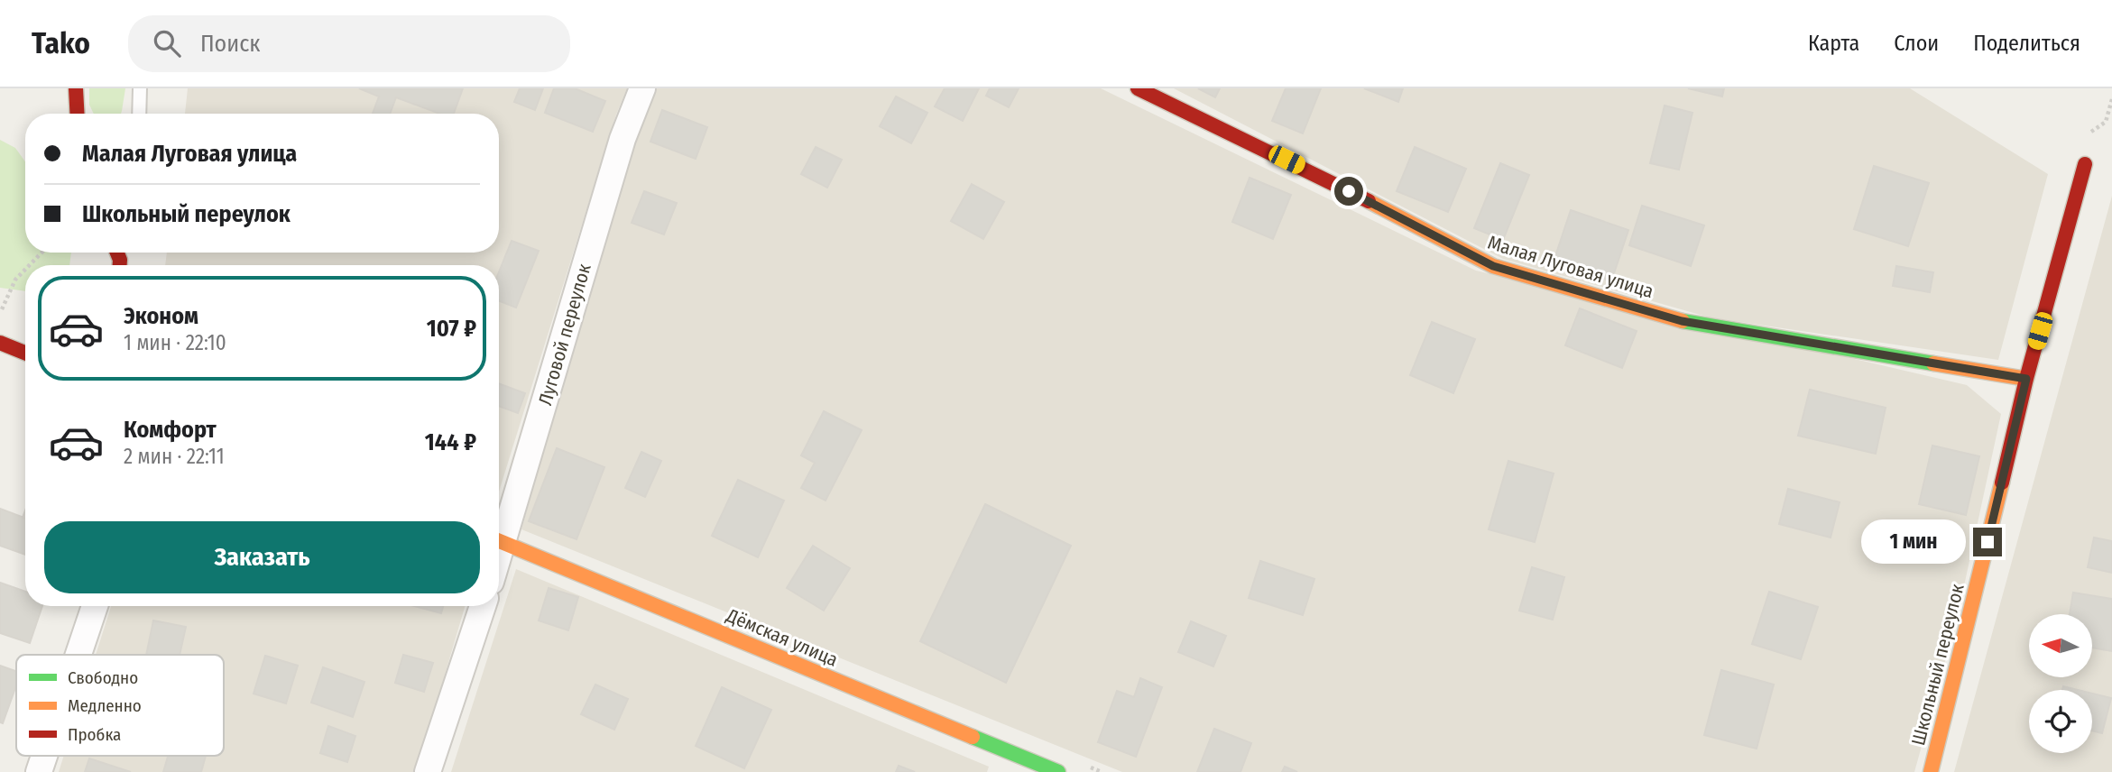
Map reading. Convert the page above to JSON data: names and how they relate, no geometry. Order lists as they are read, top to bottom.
{
  "streets": {
    "street": [
      "Малая Луговая улица",
      "Луговой переулок",
      "Дёмская улица",
      "Школьный переулок"
    ]
  },
  "crossings": [
    ["Малая Луговая улица", "Школьный переулок"]
  ],
  "legend": ["Свободно", "Медленно", "Пробка"],
  "north": "left",
  "page": {
    "header": "Tako",
    "search": "Поиск",
    "nav": ["Карта", "Слои", "Поделиться"],
    "banner": ["Малая Луговая улица", "Школьный переулок"],
    "list": [
      {
        "name": "Эконом",
        "note": "1 мин · 22:10",
        "value": "107 ₽"
      },
      {
        "name": "Комфорт",
        "note": "2 мин · 22:11",
        "value": "144 ₽"
      }
    ],
    "buttons": "Заказать",
    "bubble": "1 мин"
  }
}
